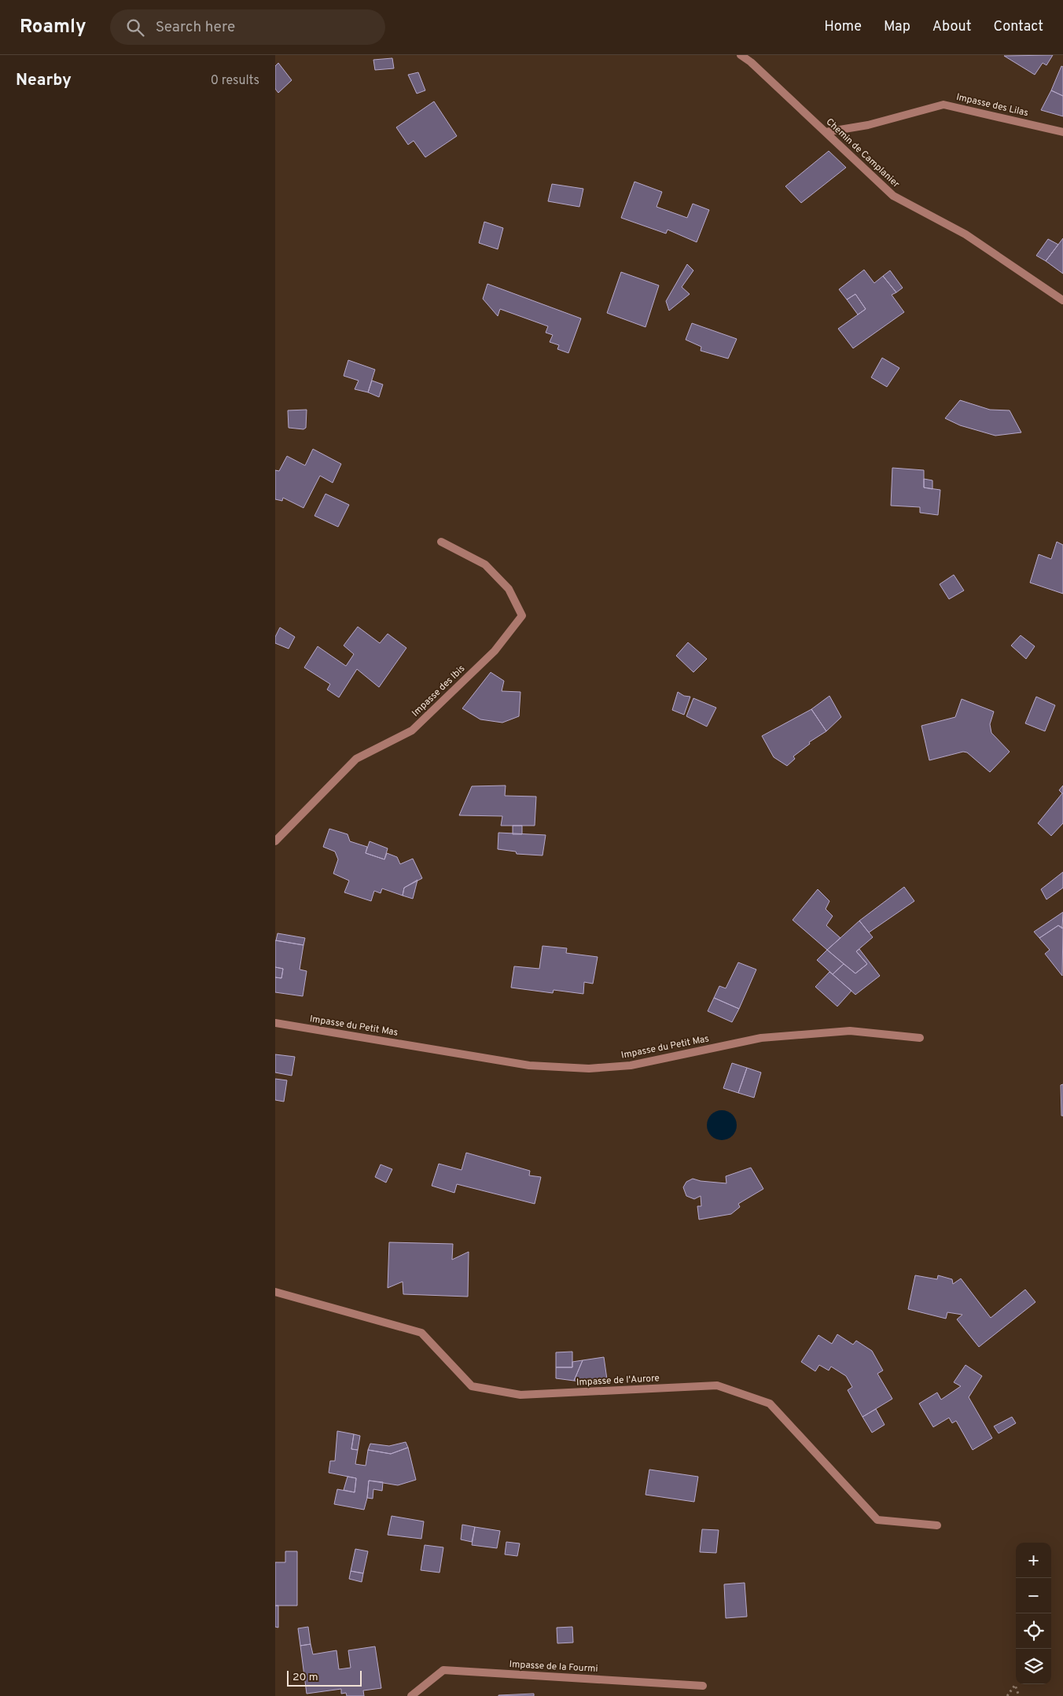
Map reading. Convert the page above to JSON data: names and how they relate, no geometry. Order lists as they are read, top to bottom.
{
  "streets": {
    "street": [
      "Impasse des Lilas",
      "Chemin de Camplanier",
      "Impasse des Ibis",
      "Impasse du Petit Mas",
      "Impasse de l'Aurore",
      "Impasse de la Fourmi"
    ]
  },
  "crossings": [
    ["Impasse des Lilas", "Chemin de Camplanier"]
  ],
  "scale_bar": "20 m",
  "page": {
    "header": "Roamly",
    "search": "Search here",
    "nav": [
      "Home",
      "Map",
      "About",
      "Contact"
    ],
    "heading": ["Nearby", "0 results"],
    "map_buttons": ["+", "−"],
    "scale": "20 m"
  }
}
